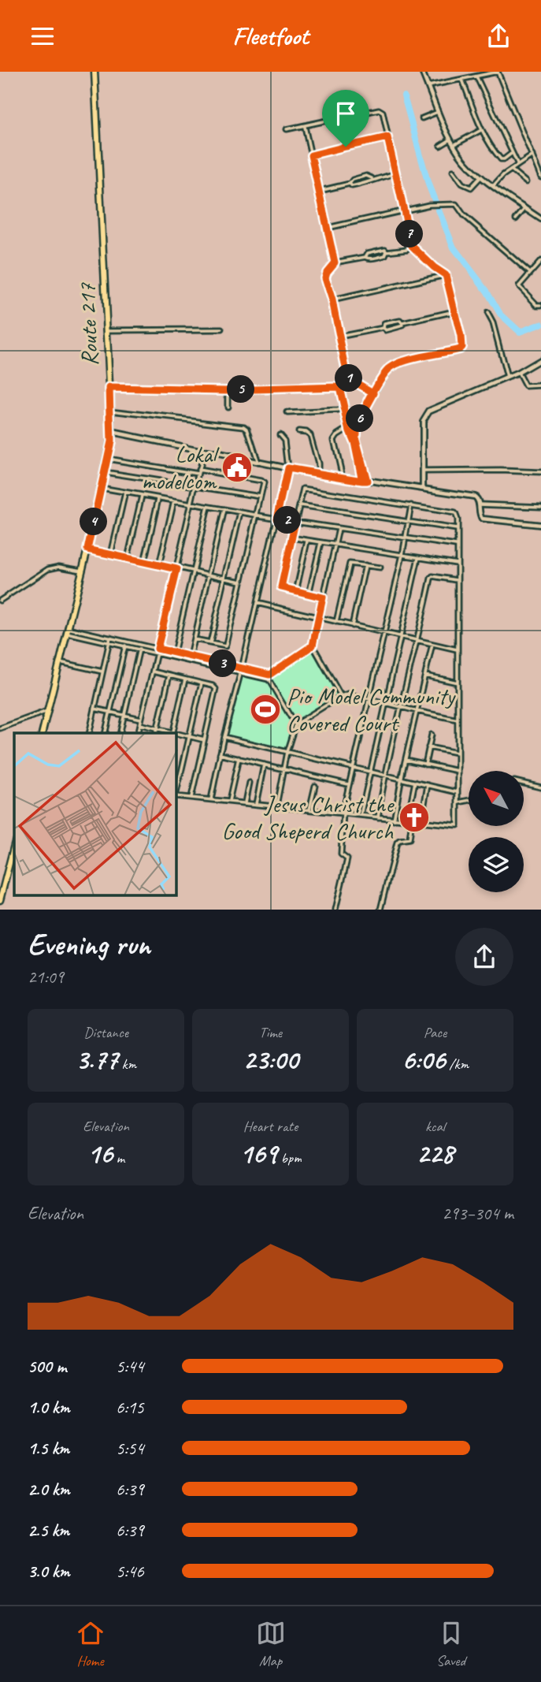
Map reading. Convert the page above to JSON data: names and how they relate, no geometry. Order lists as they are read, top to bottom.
{
  "streets": {
    "main road": ["Route 217"]
  },
  "places": {
    "public building": ["Lokal modelcom"],
    "sports": ["Pio Model Community Covered Court"],
    "church": ["Jesus Christ the Good Sheperd Church"]
  },
  "north": "top left",
  "page": {
    "header": "Fleetfoot",
    "pins": [
      "7",
      "1",
      "5",
      "6",
      "2",
      "4",
      "3"
    ],
    "heading": ["Evening run", "21:09"],
    "stats": [
      ["Distance", "3.77 km"],
      ["Time", "23:00"],
      ["Pace", "6:06 /km"],
      ["Elevation", "16 m"],
      ["Heart rate", "169 bpm"],
      ["kcal", "228"]
    ],
    "chart": ["Elevation", "293–304 m"],
    "list": [
      {
        "name": "500 m",
        "note": "5:44"
      },
      {
        "name": "1.0 km",
        "note": "6:15"
      },
      {
        "name": "1.5 km",
        "note": "5:54"
      },
      {
        "name": "2.0 km",
        "note": "6:39"
      },
      {
        "name": "2.5 km",
        "note": "6:39"
      },
      {
        "name": "3.0 km",
        "note": "5:46"
      }
    ],
    "tabs": ["Home", "Map", "Saved"]
  }
}
